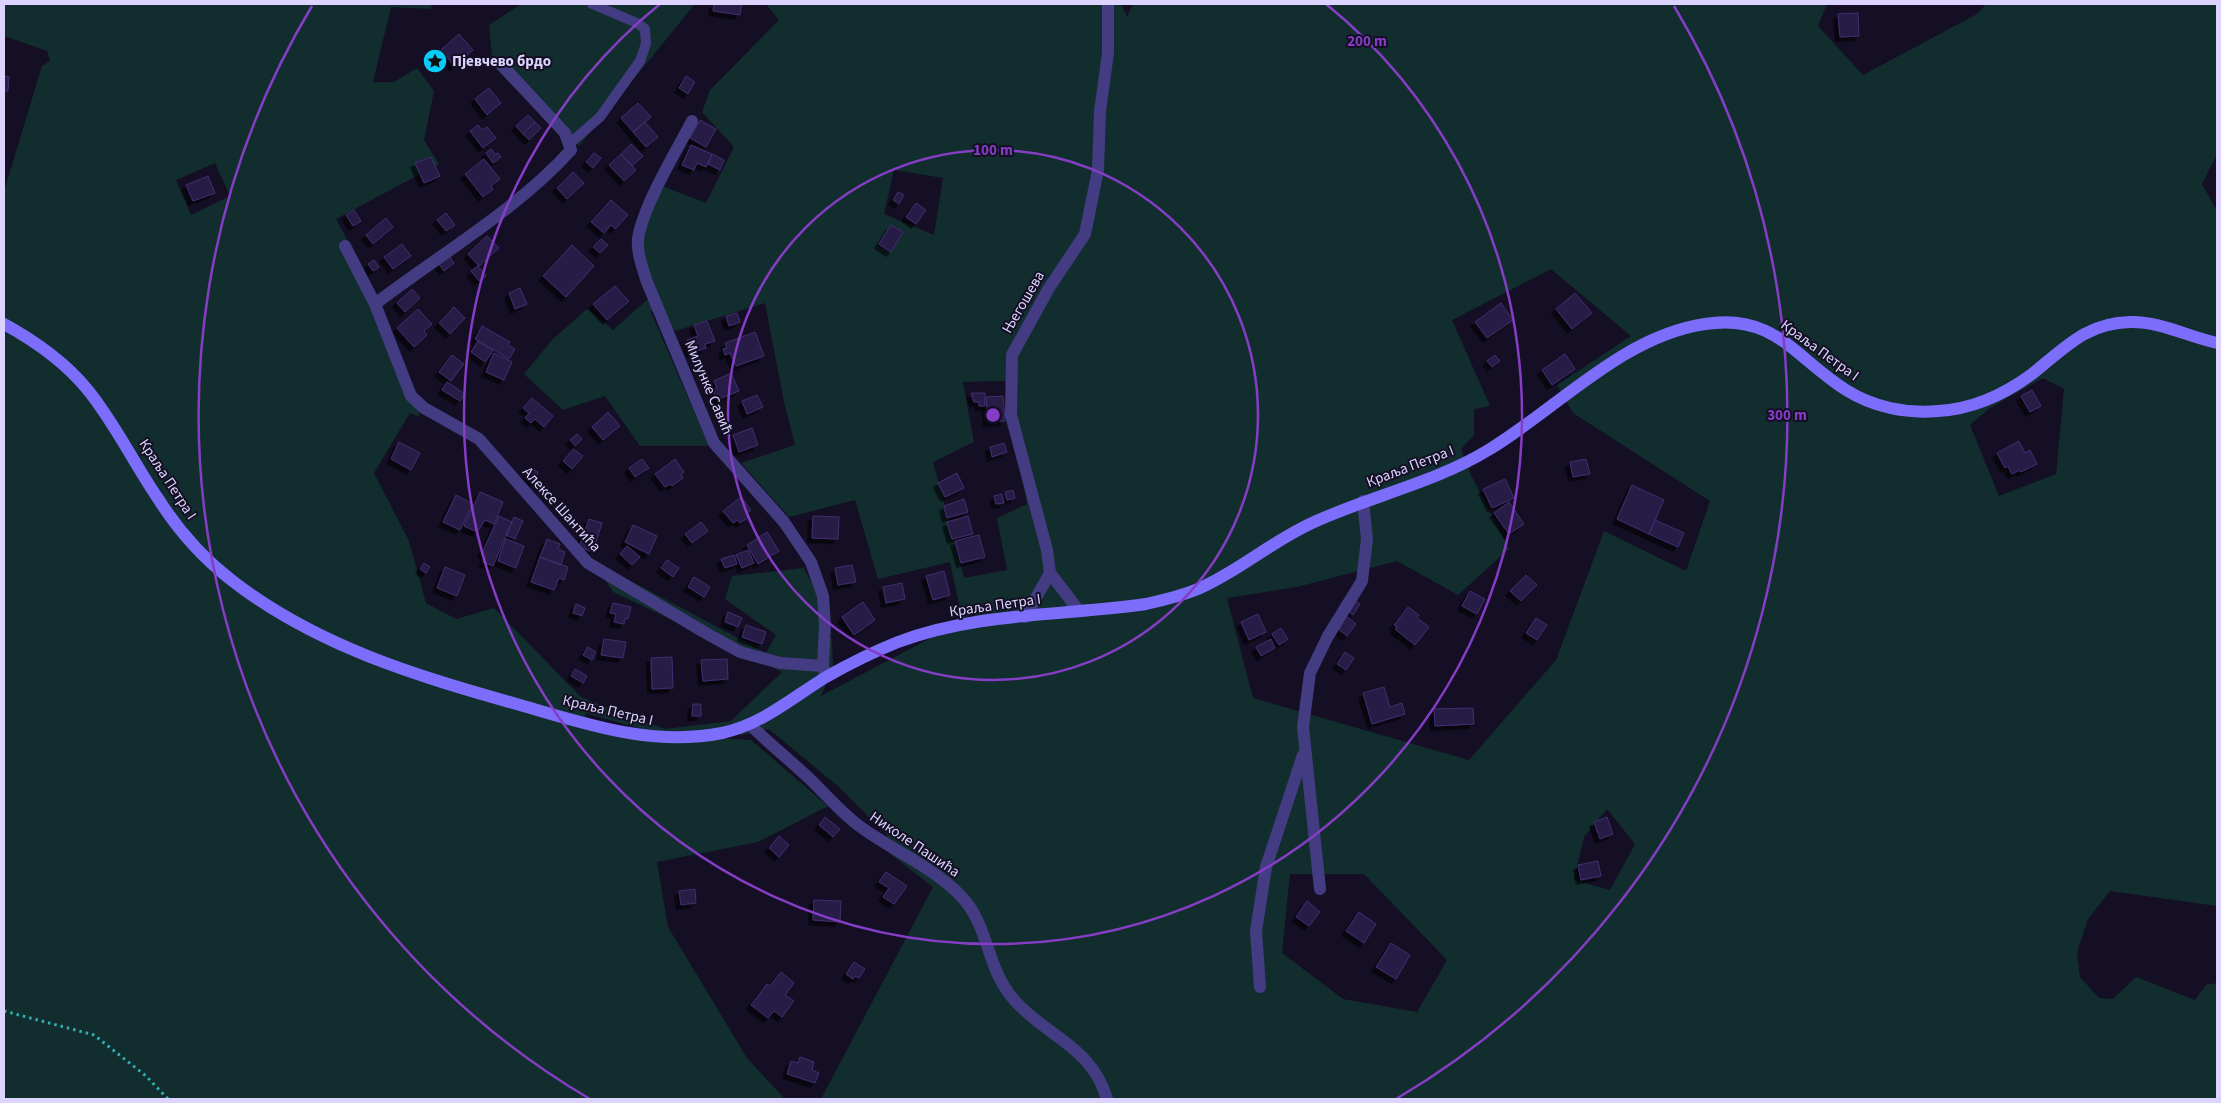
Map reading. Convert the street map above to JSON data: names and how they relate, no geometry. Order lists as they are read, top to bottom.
{
  "streets": {
    "street": [
      "Његошева",
      "Краља Петра I",
      "Милунке Савић",
      "Алексе Шантића",
      "Николе Пашића"
    ]
  },
  "crossings": [
    ["Његошева", "Краља Петра I"],
    ["Краља Петра I", "Милунке Савић"],
    ["Краља Петра I", "Алексе Шантића"],
    ["Краља Петра I", "Николе Пашића"],
    ["Милунке Савић", "Алексе Шантића"]
  ],
  "places": {
    "place": ["Пјевчево брдо"]
  },
  "rings": ["200 m", "100 m", "300 m"]
}
